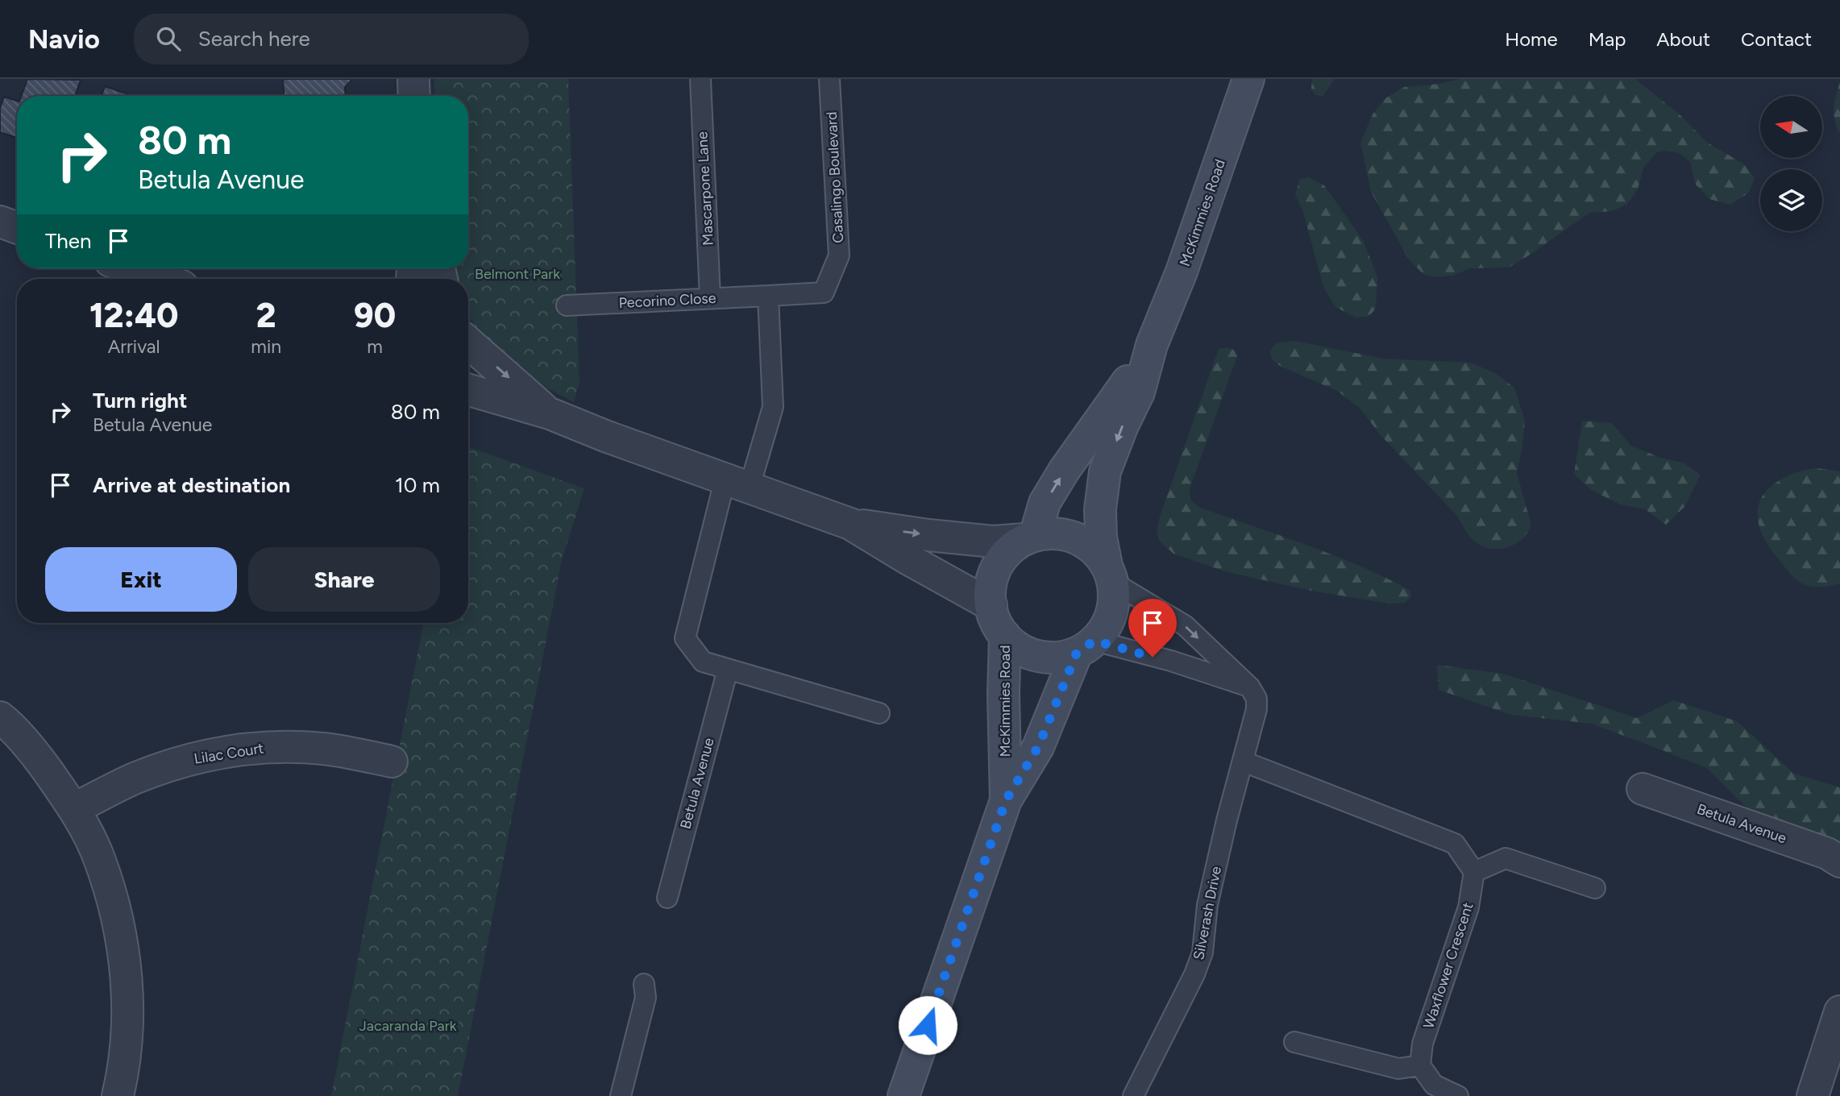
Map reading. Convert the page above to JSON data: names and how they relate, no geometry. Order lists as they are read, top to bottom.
{
  "streets": {
    "main road": ["McKimmies Road"],
    "street": ["Lilac Court", "Betula Avenue"],
    "lane": [
      "Casalingo Boulevard",
      "Mascarpone Lane",
      "Pecorino Close",
      "Silverash Drive",
      "Waxflower Crescent"
    ]
  },
  "crossings": [
    ["Casalingo Boulevard", "Pecorino Close"],
    ["Mascarpone Lane", "Pecorino Close"]
  ],
  "parks": ["Belmont Park", "Jacaranda Park"],
  "north": "left",
  "page": {
    "header": "Navio",
    "search": "Search here",
    "nav": [
      "Home",
      "Map",
      "About",
      "Contact"
    ],
    "turn": ["80 m", "Betula Avenue"],
    "then": "Then",
    "eta": [
      "12:40",
      "Arrival",
      "2",
      "min",
      "90",
      "m"
    ],
    "list": [
      {
        "name": "Turn right",
        "note": "Betula Avenue",
        "value": "80 m"
      },
      {
        "name": "Arrive at destination",
        "value": "10 m"
      }
    ],
    "buttons": ["Exit", "Share"]
  }
}
